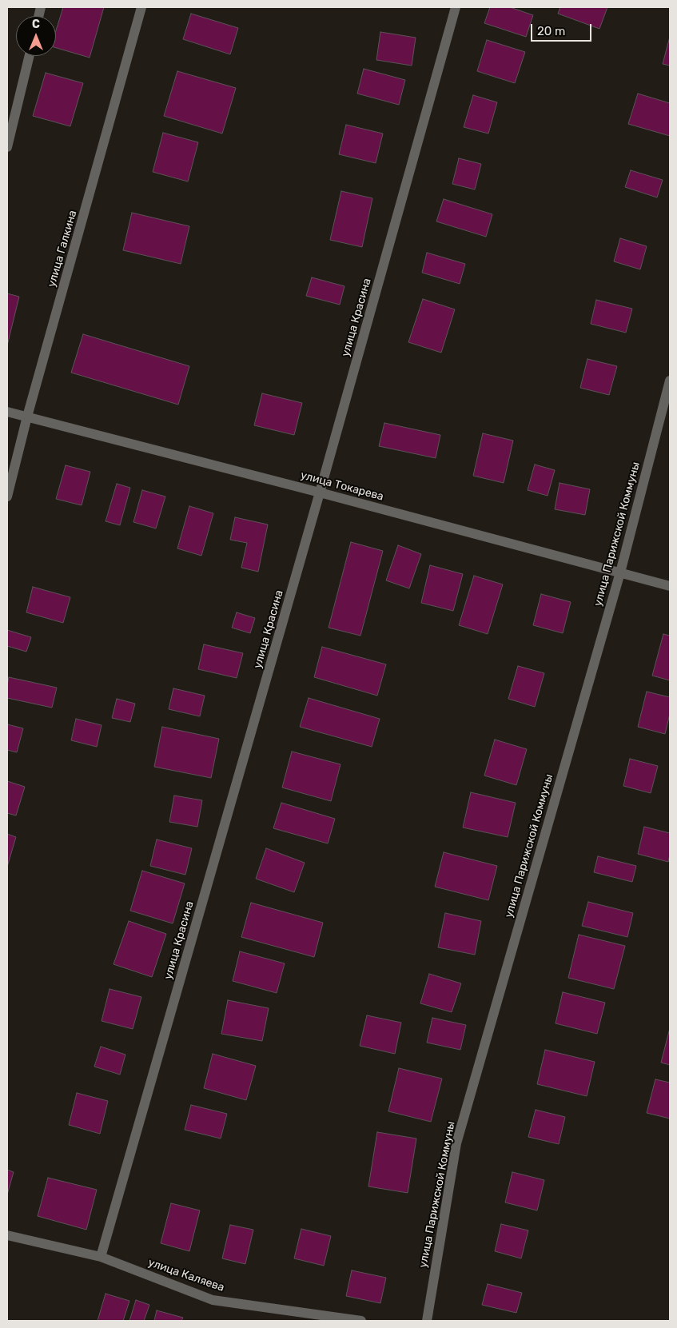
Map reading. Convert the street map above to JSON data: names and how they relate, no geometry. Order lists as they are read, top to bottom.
{
  "streets": {
    "street": [
      "улица Галкина",
      "улица Красина",
      "улица Токарева",
      "улица Парижской Коммуны",
      "улица Каляева"
    ]
  },
  "crossings": [
    ["улица Галкина", "улица Токарева"],
    ["улица Красина", "улица Токарева"],
    ["улица Красина", "улица Каляева"],
    ["улица Токарева", "улица Парижской Коммуны"]
  ],
  "scale_bar": "20 m",
  "north": "top"
}
